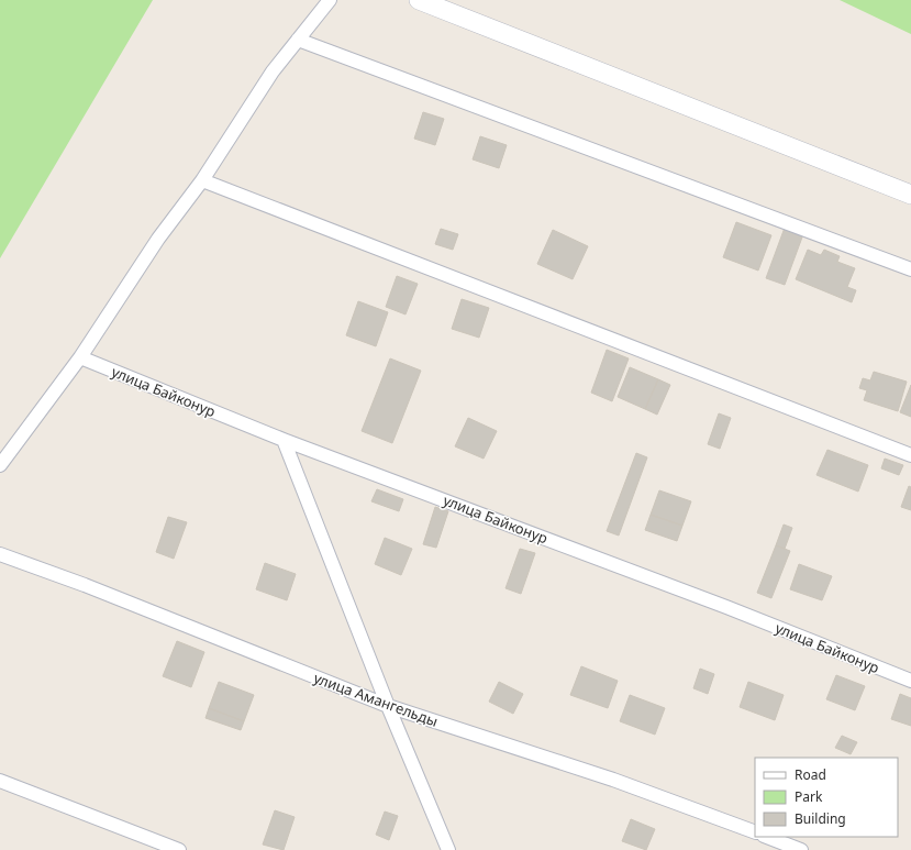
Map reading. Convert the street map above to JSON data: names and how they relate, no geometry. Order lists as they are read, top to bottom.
{
  "streets": {
    "street": ["улица Байконур", "улица Амангельды"]
  },
  "legend": ["Road", "Park", "Building"]
}
